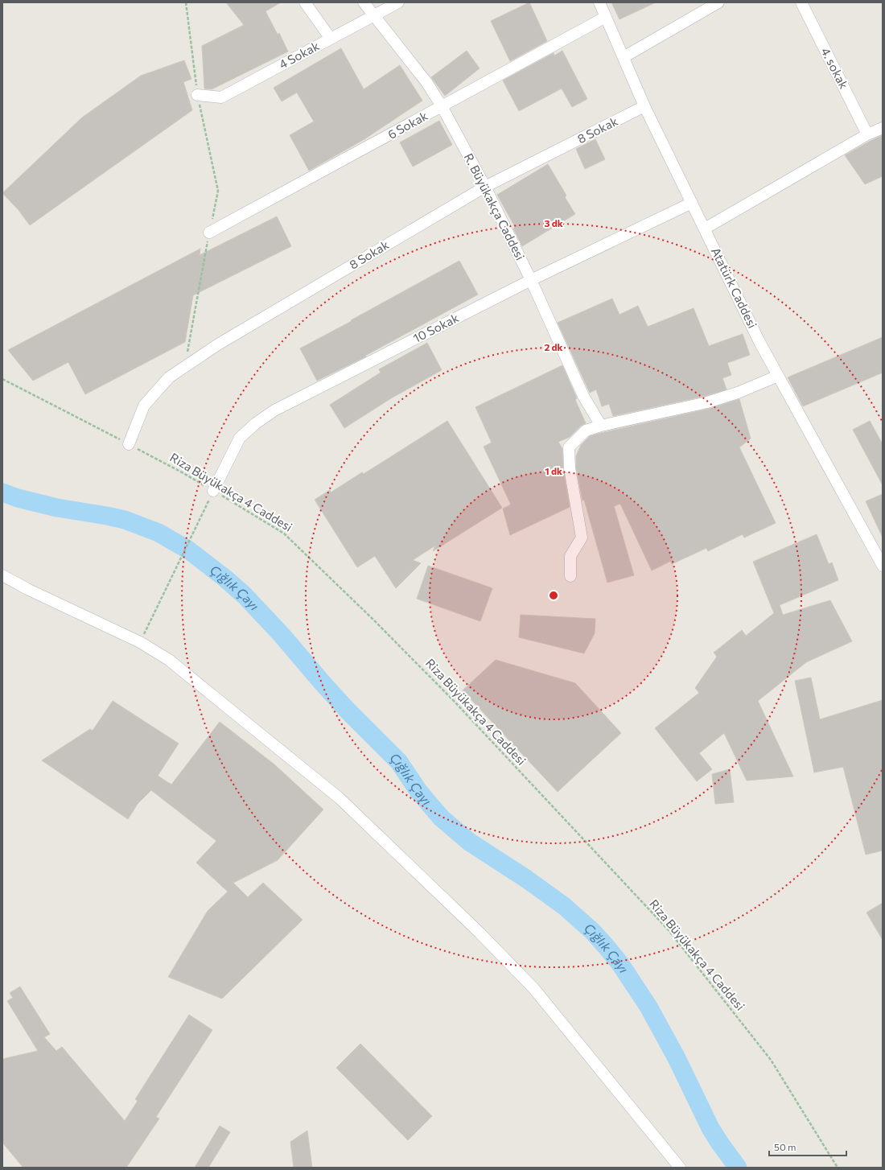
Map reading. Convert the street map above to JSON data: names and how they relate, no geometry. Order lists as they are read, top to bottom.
{
  "streets": {
    "street": [
      "4 Sokak",
      "4. sokak",
      "6 Sokak",
      "8 Sokak",
      "R. Büyükakça Caddesi",
      "Atatürk Caddesi",
      "10 Sokak"
    ],
    "path": ["Riza Büyükakça 4 Caddesi"]
  },
  "crossings": [
    ["4 Sokak", "R. Büyükakça Caddesi"],
    ["6 Sokak", "R. Büyükakça Caddesi"],
    ["6 Sokak", "Atatürk Caddesi"],
    ["8 Sokak", "R. Büyükakça Caddesi"],
    ["8 Sokak", "Atatürk Caddesi"],
    ["8 Sokak", "Riza Büyükakça 4 Caddesi"],
    ["R. Büyükakça Caddesi", "10 Sokak"],
    ["Atatürk Caddesi", "10 Sokak"],
    ["10 Sokak", "Riza Büyükakça 4 Caddesi"]
  ],
  "water": ["Çığlık Çayı"],
  "scale_bar": "50 m",
  "rings": ["3 dk", "2 dk", "1 dk"]
}
